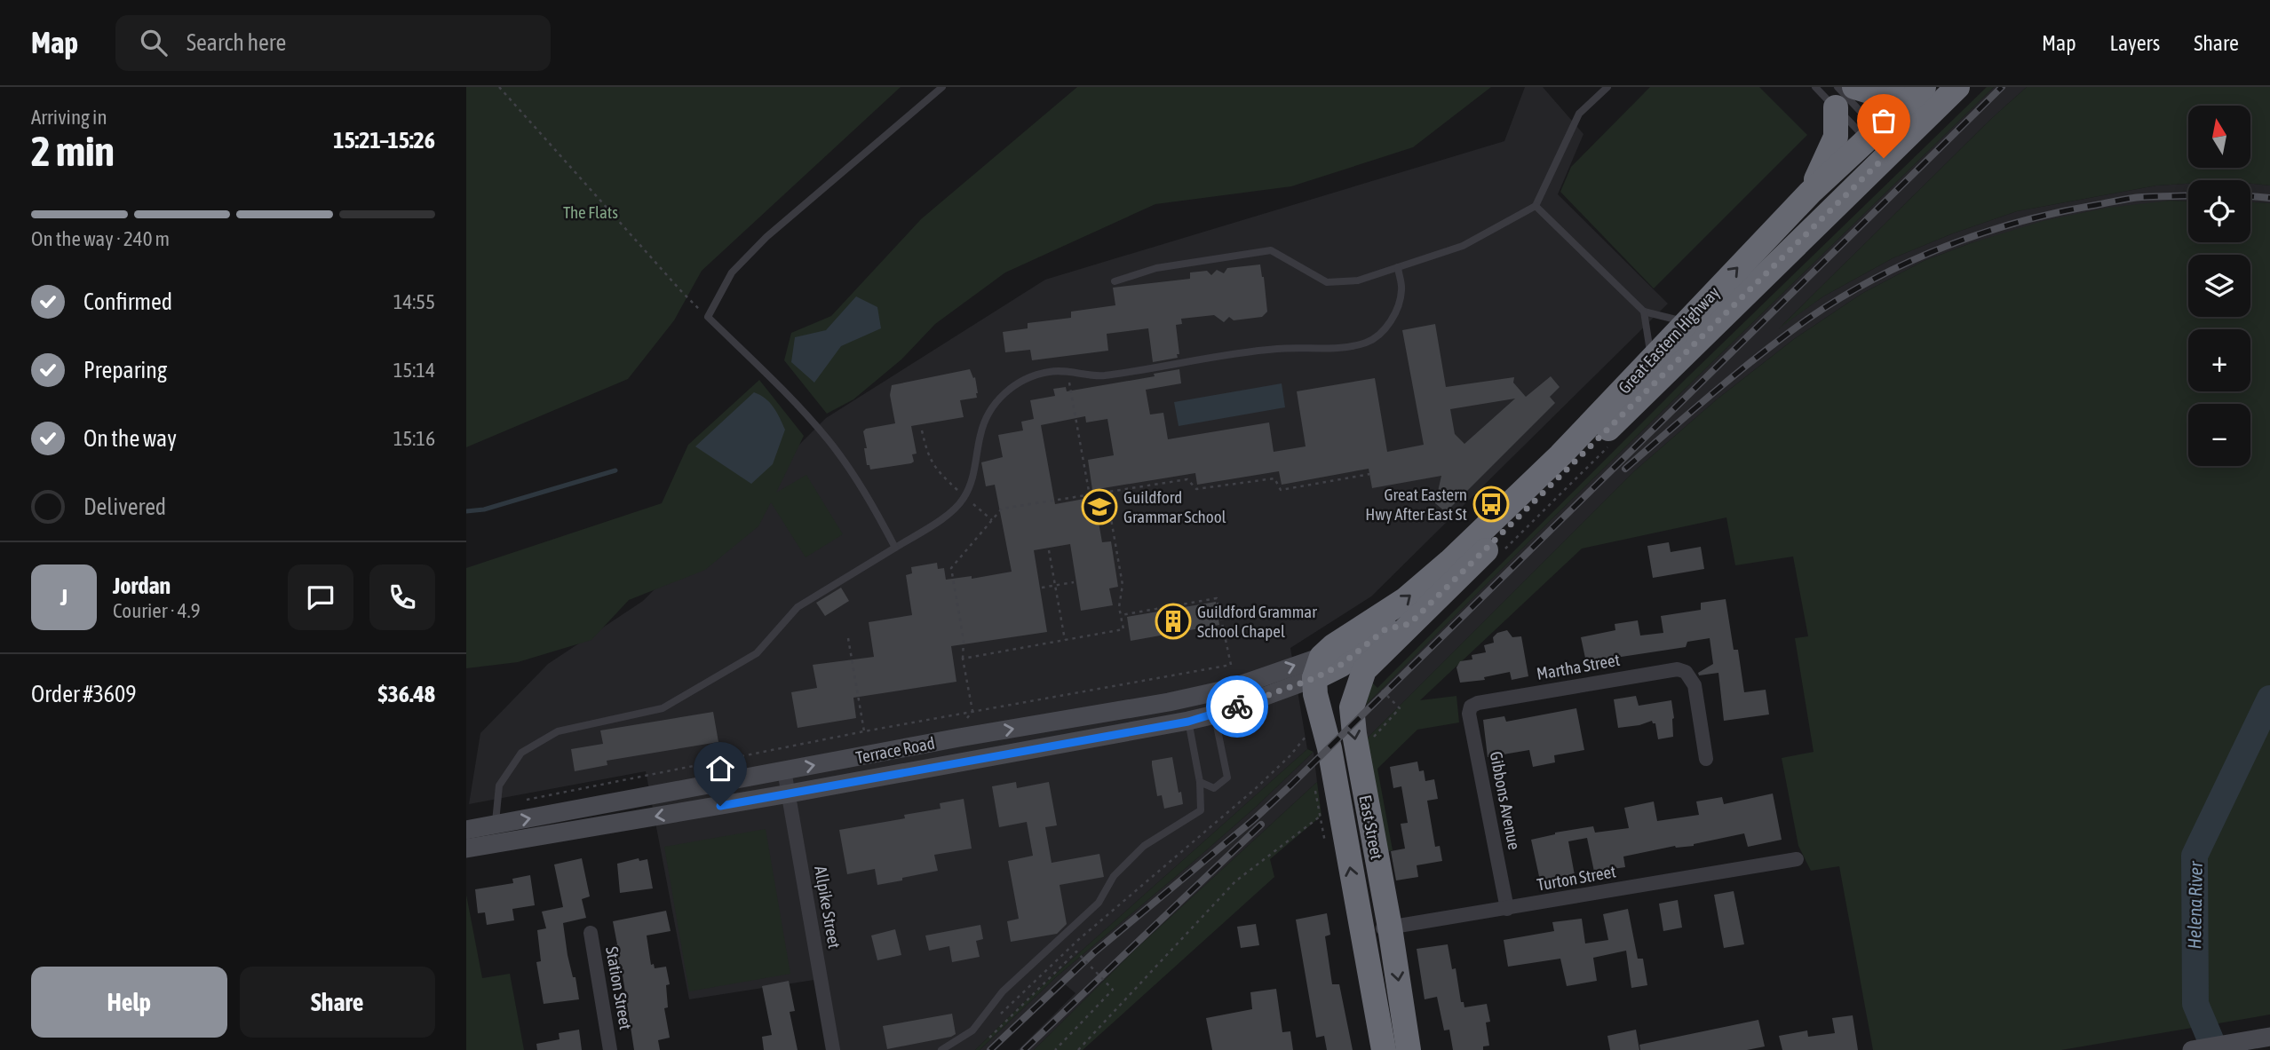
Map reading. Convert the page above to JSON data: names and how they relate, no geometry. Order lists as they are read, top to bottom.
{
  "streets": {
    "highway": ["Great Eastern Highway", "East Street"],
    "street": [
      "Martha Street",
      "Terrace Road",
      "Gibbons Avenue",
      "Turton Street",
      "Allpike Street",
      "Station Street"
    ]
  },
  "crossings": [
    ["Great Eastern Highway", "Terrace Road"],
    ["Great Eastern Highway", "East Street"],
    ["Martha Street", "Gibbons Avenue"],
    ["Terrace Road", "East Street"],
    ["Terrace Road", "Allpike Street"],
    ["Gibbons Avenue", "Turton Street"],
    ["East Street", "Turton Street"]
  ],
  "water": ["Helena River"],
  "parks": ["The Flats"],
  "places": {
    "bus stop": ["Great Eastern Hwy After East St"],
    "school or university": ["Guildford Grammar School"],
    "building": ["Guildford Grammar School Chapel"]
  },
  "north": "top",
  "page": {
    "header": "Map",
    "search": "Search here",
    "nav": ["Map", "Layers", "Share"],
    "heading": ["2 min", "Arriving in", "15:21–15:26"],
    "panel": [
      "Jordan",
      "Courier · 4.9",
      "Order #3609",
      "$36.48"
    ],
    "map_buttons": ["+", "−"],
    "bar": "On the way · 240 m",
    "list": [
      ["Confirmed", "14:55"],
      ["Preparing", "15:14"],
      ["On the way", "15:16"],
      "Delivered"
    ],
    "round": "J",
    "buttons": ["Help", "Share"]
  }
}
